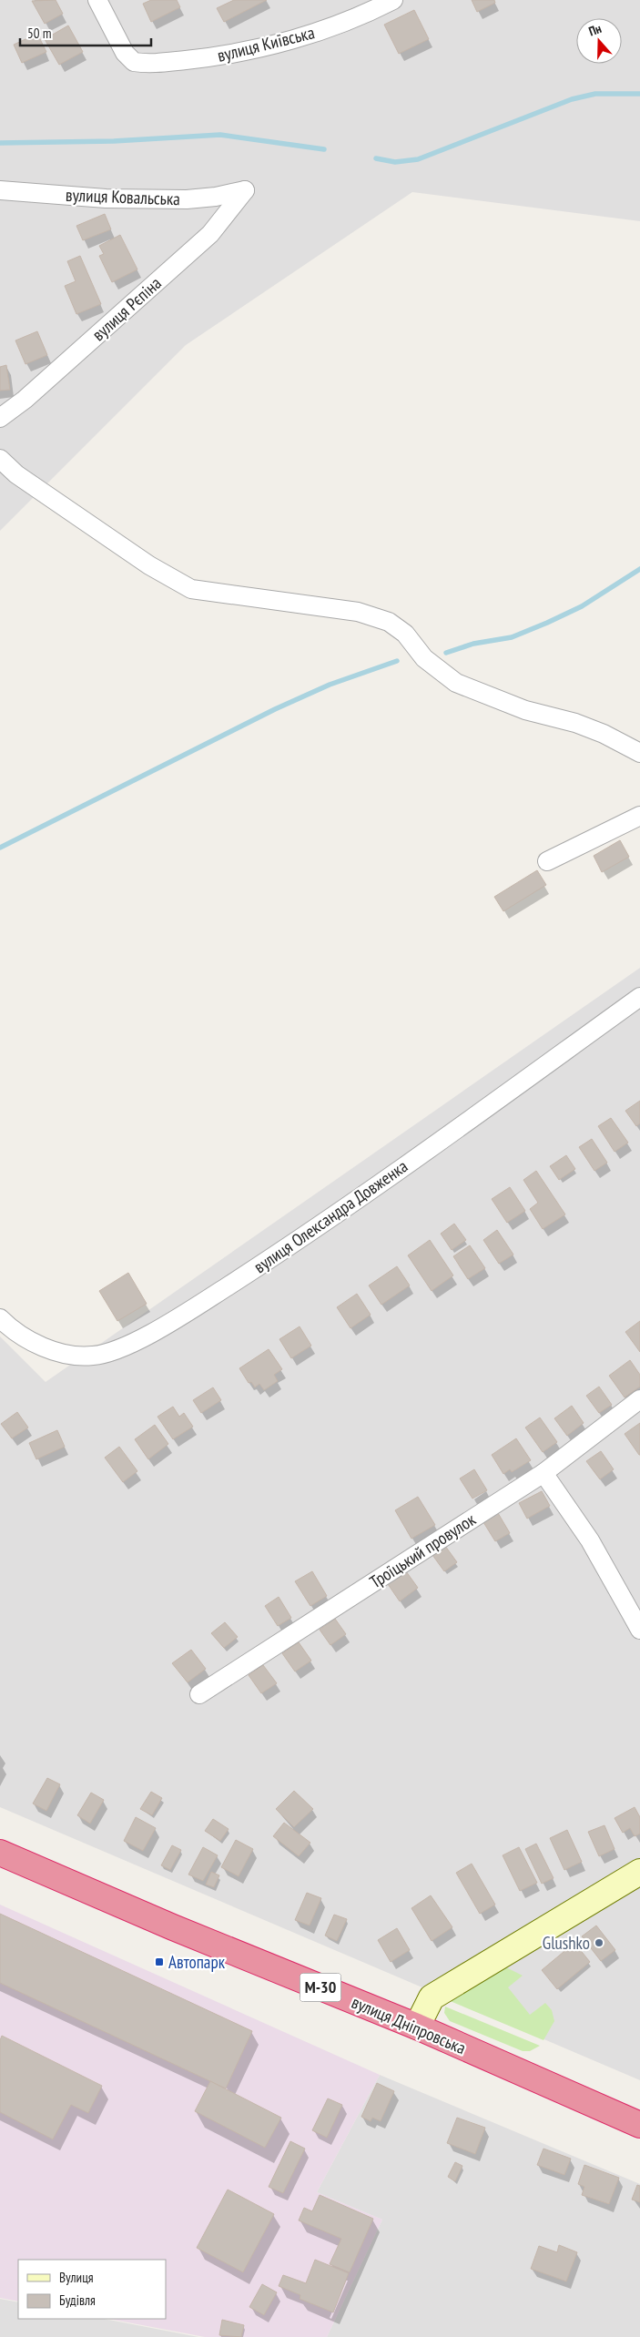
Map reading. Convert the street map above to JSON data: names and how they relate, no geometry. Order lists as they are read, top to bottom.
{
  "streets": {
    "highway": ["М-30", "вулиця Дніпровська"],
    "street": [
      "вулиця Київська",
      "вулиця Ковальська",
      "вулиця Рєпіна",
      "вулиця Олександра Довженка",
      "Троїцький провулок"
    ]
  },
  "crossings": [
    ["вулиця Ковальська", "вулиця Рєпіна"]
  ],
  "places": {
    "other": ["Glushko"],
    "transit": ["Автопарк"]
  },
  "legend": ["Вулиця", "Будівля"],
  "scale_bar": "50 m",
  "north": "top"
}
